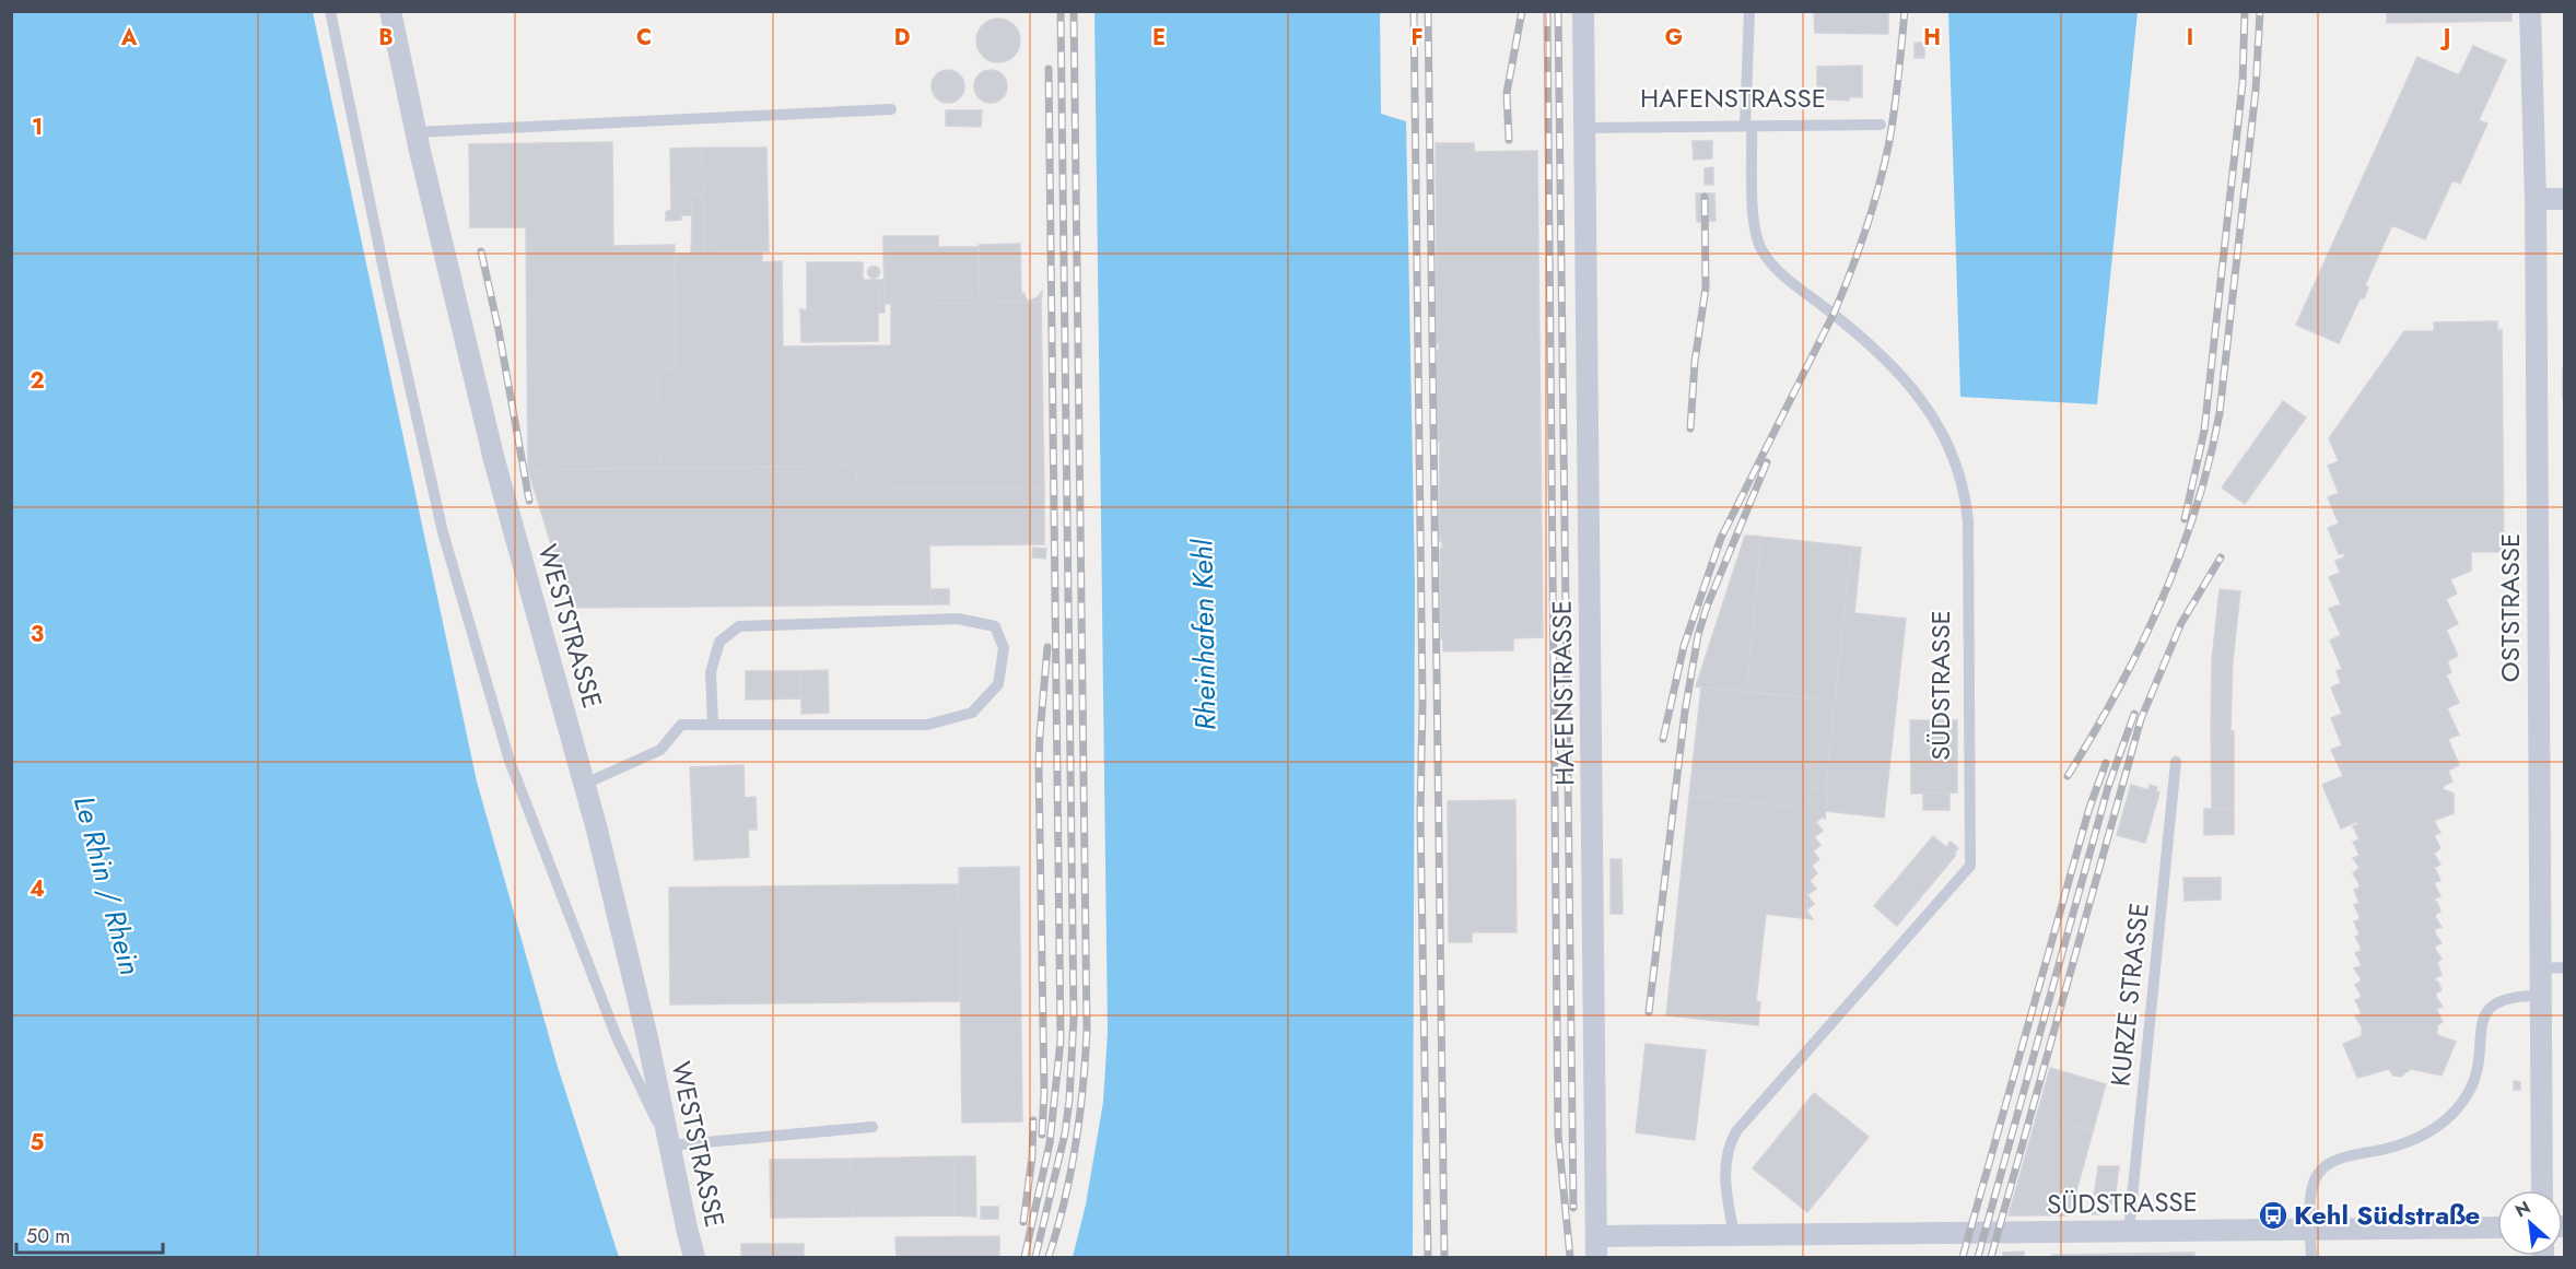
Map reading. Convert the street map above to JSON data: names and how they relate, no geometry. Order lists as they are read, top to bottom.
{
  "streets": {
    "street": [
      "HAFENSTRASSE",
      "OSTSTRASSE",
      "WESTSTRASSE",
      "SÜDSTRASSE"
    ],
    "lane": ["KURZE STRASSE"]
  },
  "crossings": [
    ["HAFENSTRASSE", "SÜDSTRASSE"],
    ["SÜDSTRASSE", "KURZE STRASSE"]
  ],
  "water": ["Rheinhafen Kehl", "Le Rhin / Rhein"],
  "places": {
    "bus stop": ["Kehl Südstraße"]
  },
  "scale_bar": "50 m",
  "north": "top left",
  "grid": {
    "columns": [
      "A",
      "B",
      "C",
      "D",
      "E",
      "F",
      "G",
      "H",
      "I",
      "J"
    ],
    "rows": [
      "1",
      "2",
      "3",
      "4",
      "5"
    ]
  }
}
